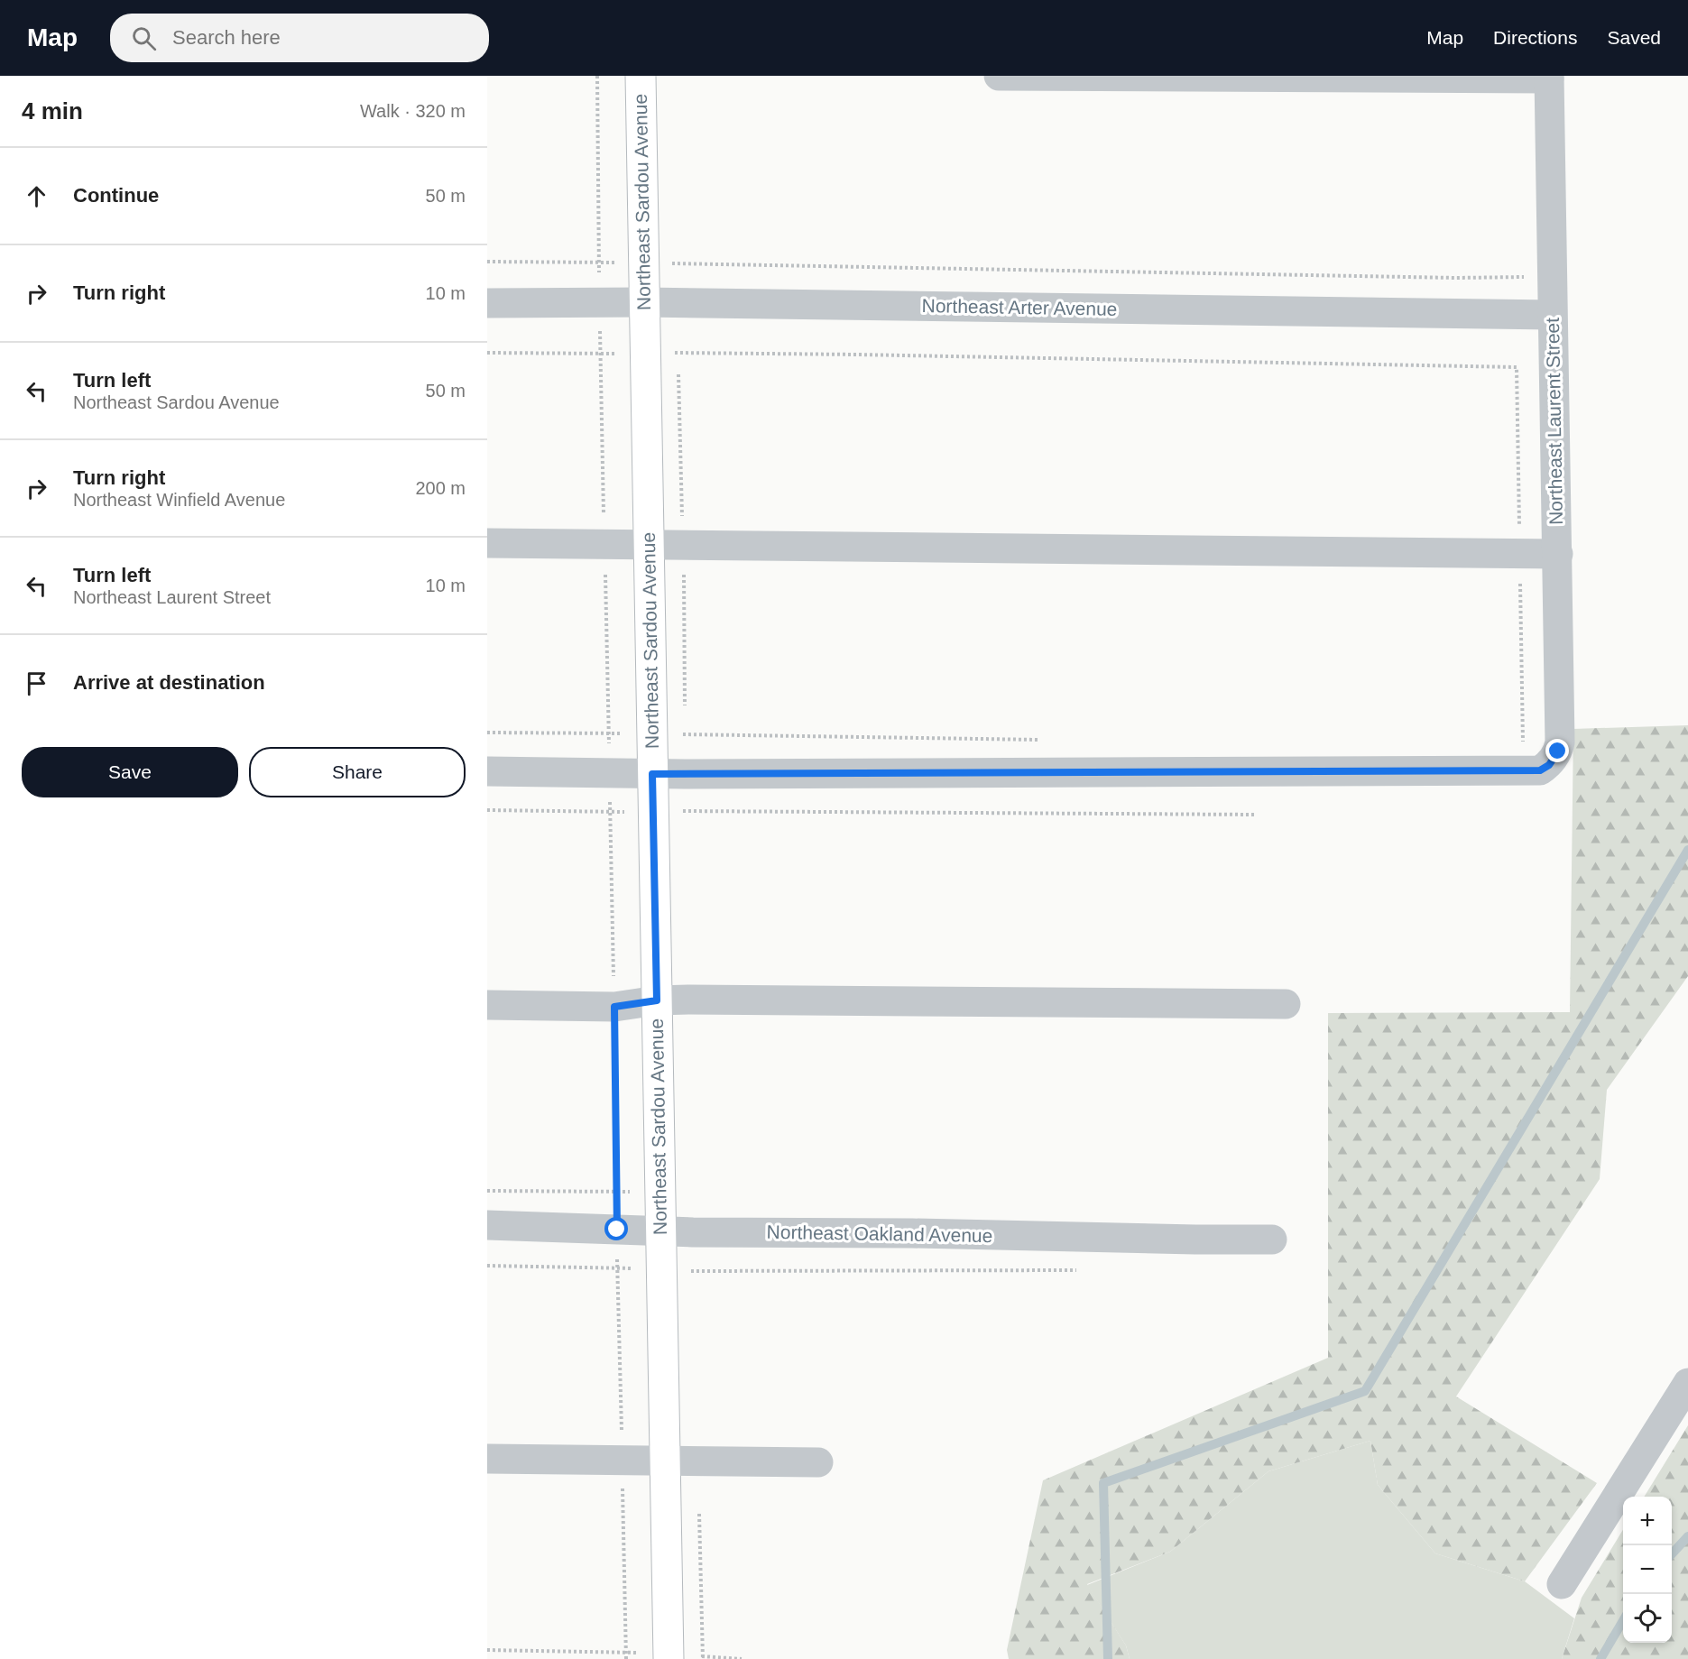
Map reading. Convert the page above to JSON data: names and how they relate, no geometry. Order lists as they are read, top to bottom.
{
  "streets": {
    "main road": ["Northeast Sardou Avenue"],
    "street": ["Northeast Arter Avenue", "Northeast Laurent Street", "Northeast Oakland Avenue"]
  },
  "crossings": [
    ["Northeast Sardou Avenue", "Northeast Arter Avenue"],
    ["Northeast Sardou Avenue", "Northeast Laurent Street"],
    ["Northeast Sardou Avenue", "Northeast Oakland Avenue"],
    ["Northeast Arter Avenue", "Northeast Laurent Street"]
  ],
  "page": {
    "header": "Map",
    "search": "Search here",
    "nav": ["Map", "Directions", "Saved"],
    "heading": ["4 min", "Walk · 320 m"],
    "list": [
      ["Continue", "50 m"],
      ["Turn right", "10 m"],
      ["Turn left", "Northeast Sardou Avenue", "50 m"],
      ["Turn right", "Northeast Winfield Avenue", "200 m"],
      ["Turn left", "Northeast Laurent Street", "10 m"],
      "Arrive at destination"
    ],
    "buttons": ["Save", "Share"],
    "map_buttons": ["+", "−"]
  }
}
